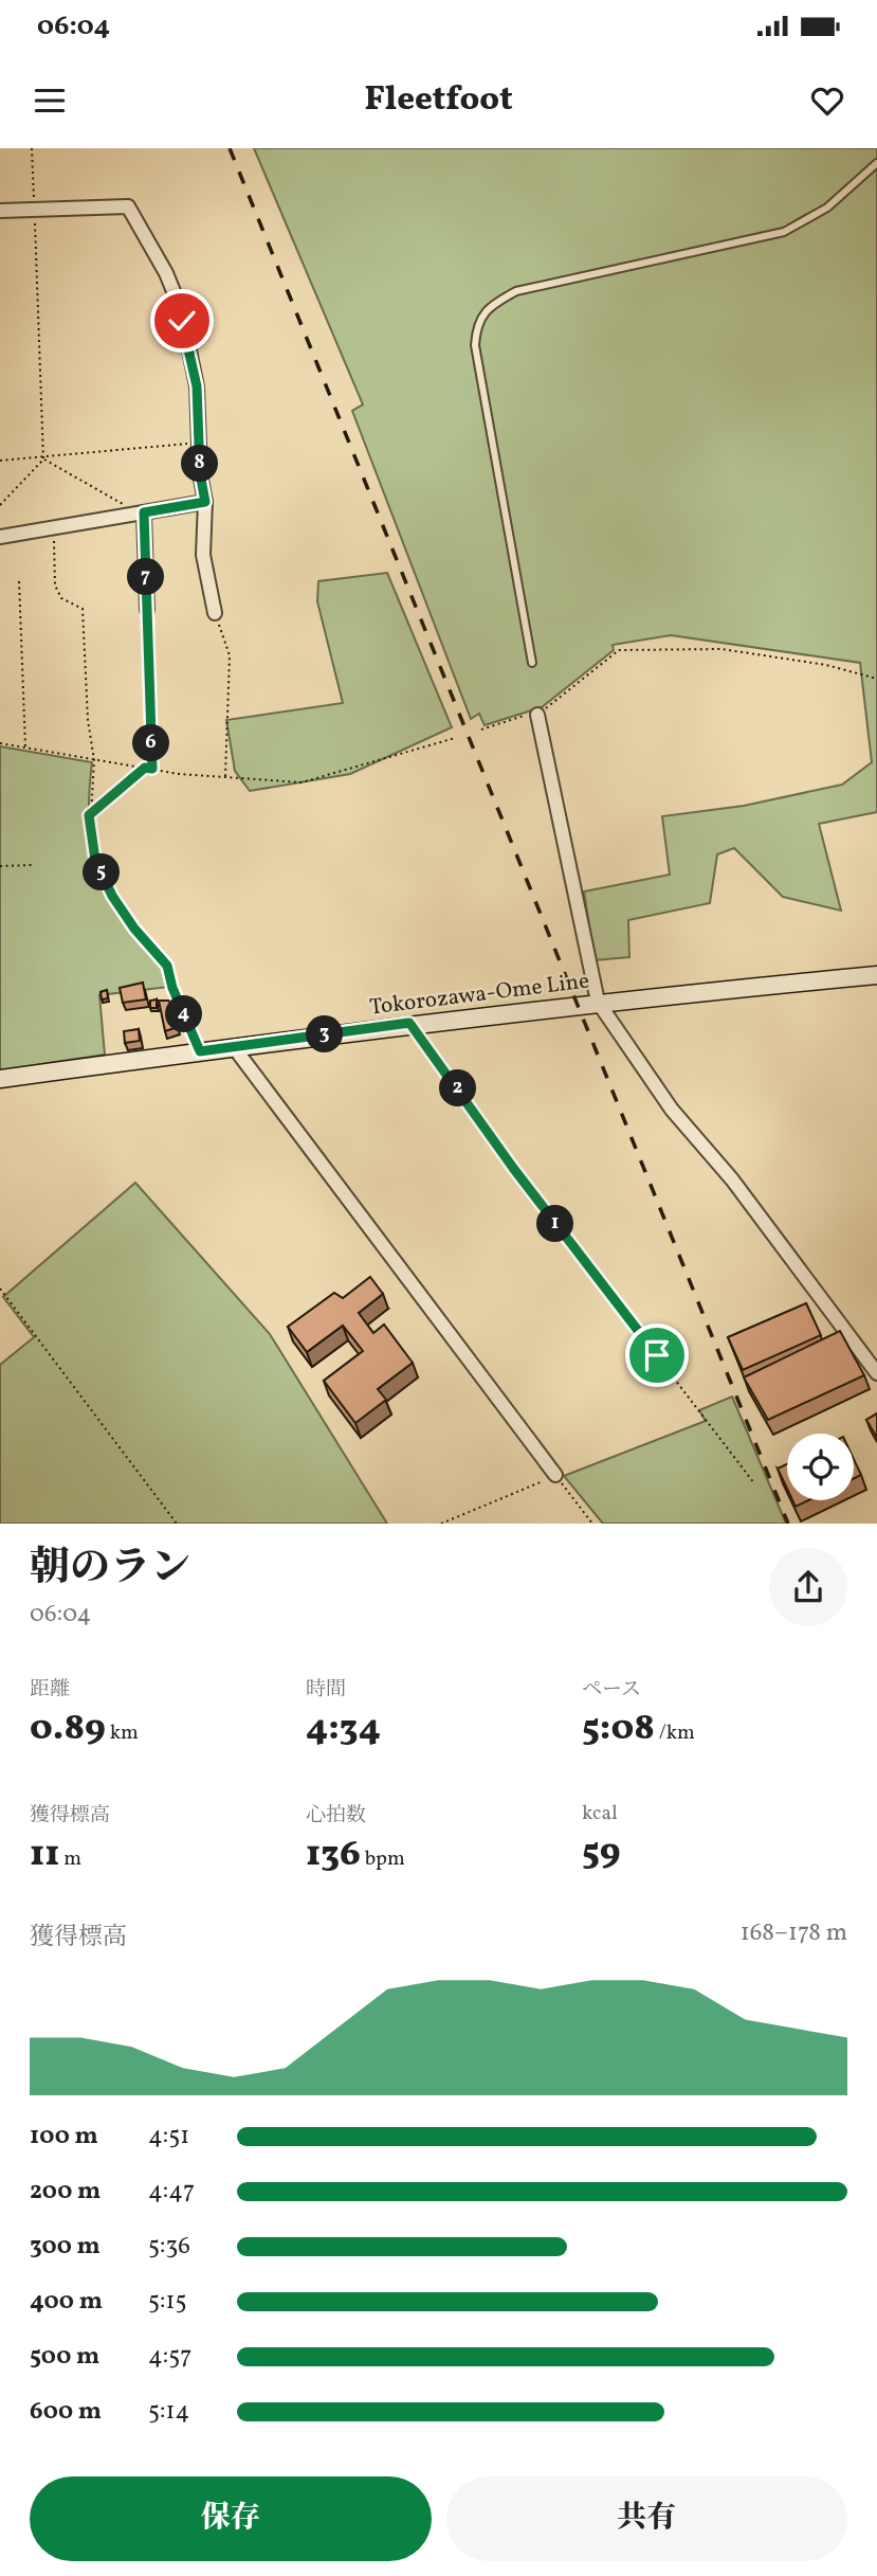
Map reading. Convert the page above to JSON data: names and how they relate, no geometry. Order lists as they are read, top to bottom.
{
  "streets": {
    "main road": ["Tokorozawa-Ome Line"]
  },
  "page": {
    "status": "06:04",
    "header": "Fleetfoot",
    "pins": [
      "8",
      "7",
      "6",
      "5",
      "4",
      "3",
      "2",
      "1"
    ],
    "heading": ["朝のラン", "06:04"],
    "stats": [
      ["距離", "0.89 km"],
      ["時間", "4:34"],
      ["ペース", "5:08 /km"],
      ["獲得標高", "11 m"],
      ["心拍数", "136 bpm"],
      ["kcal", "59"]
    ],
    "chart": ["獲得標高", "168–178 m"],
    "list": [
      {
        "name": "100 m",
        "note": "4:51"
      },
      {
        "name": "200 m",
        "note": "4:47"
      },
      {
        "name": "300 m",
        "note": "5:36"
      },
      {
        "name": "400 m",
        "note": "5:15"
      },
      {
        "name": "500 m",
        "note": "4:57"
      },
      {
        "name": "600 m",
        "note": "5:14"
      }
    ],
    "buttons": ["保存", "共有"]
  }
}
